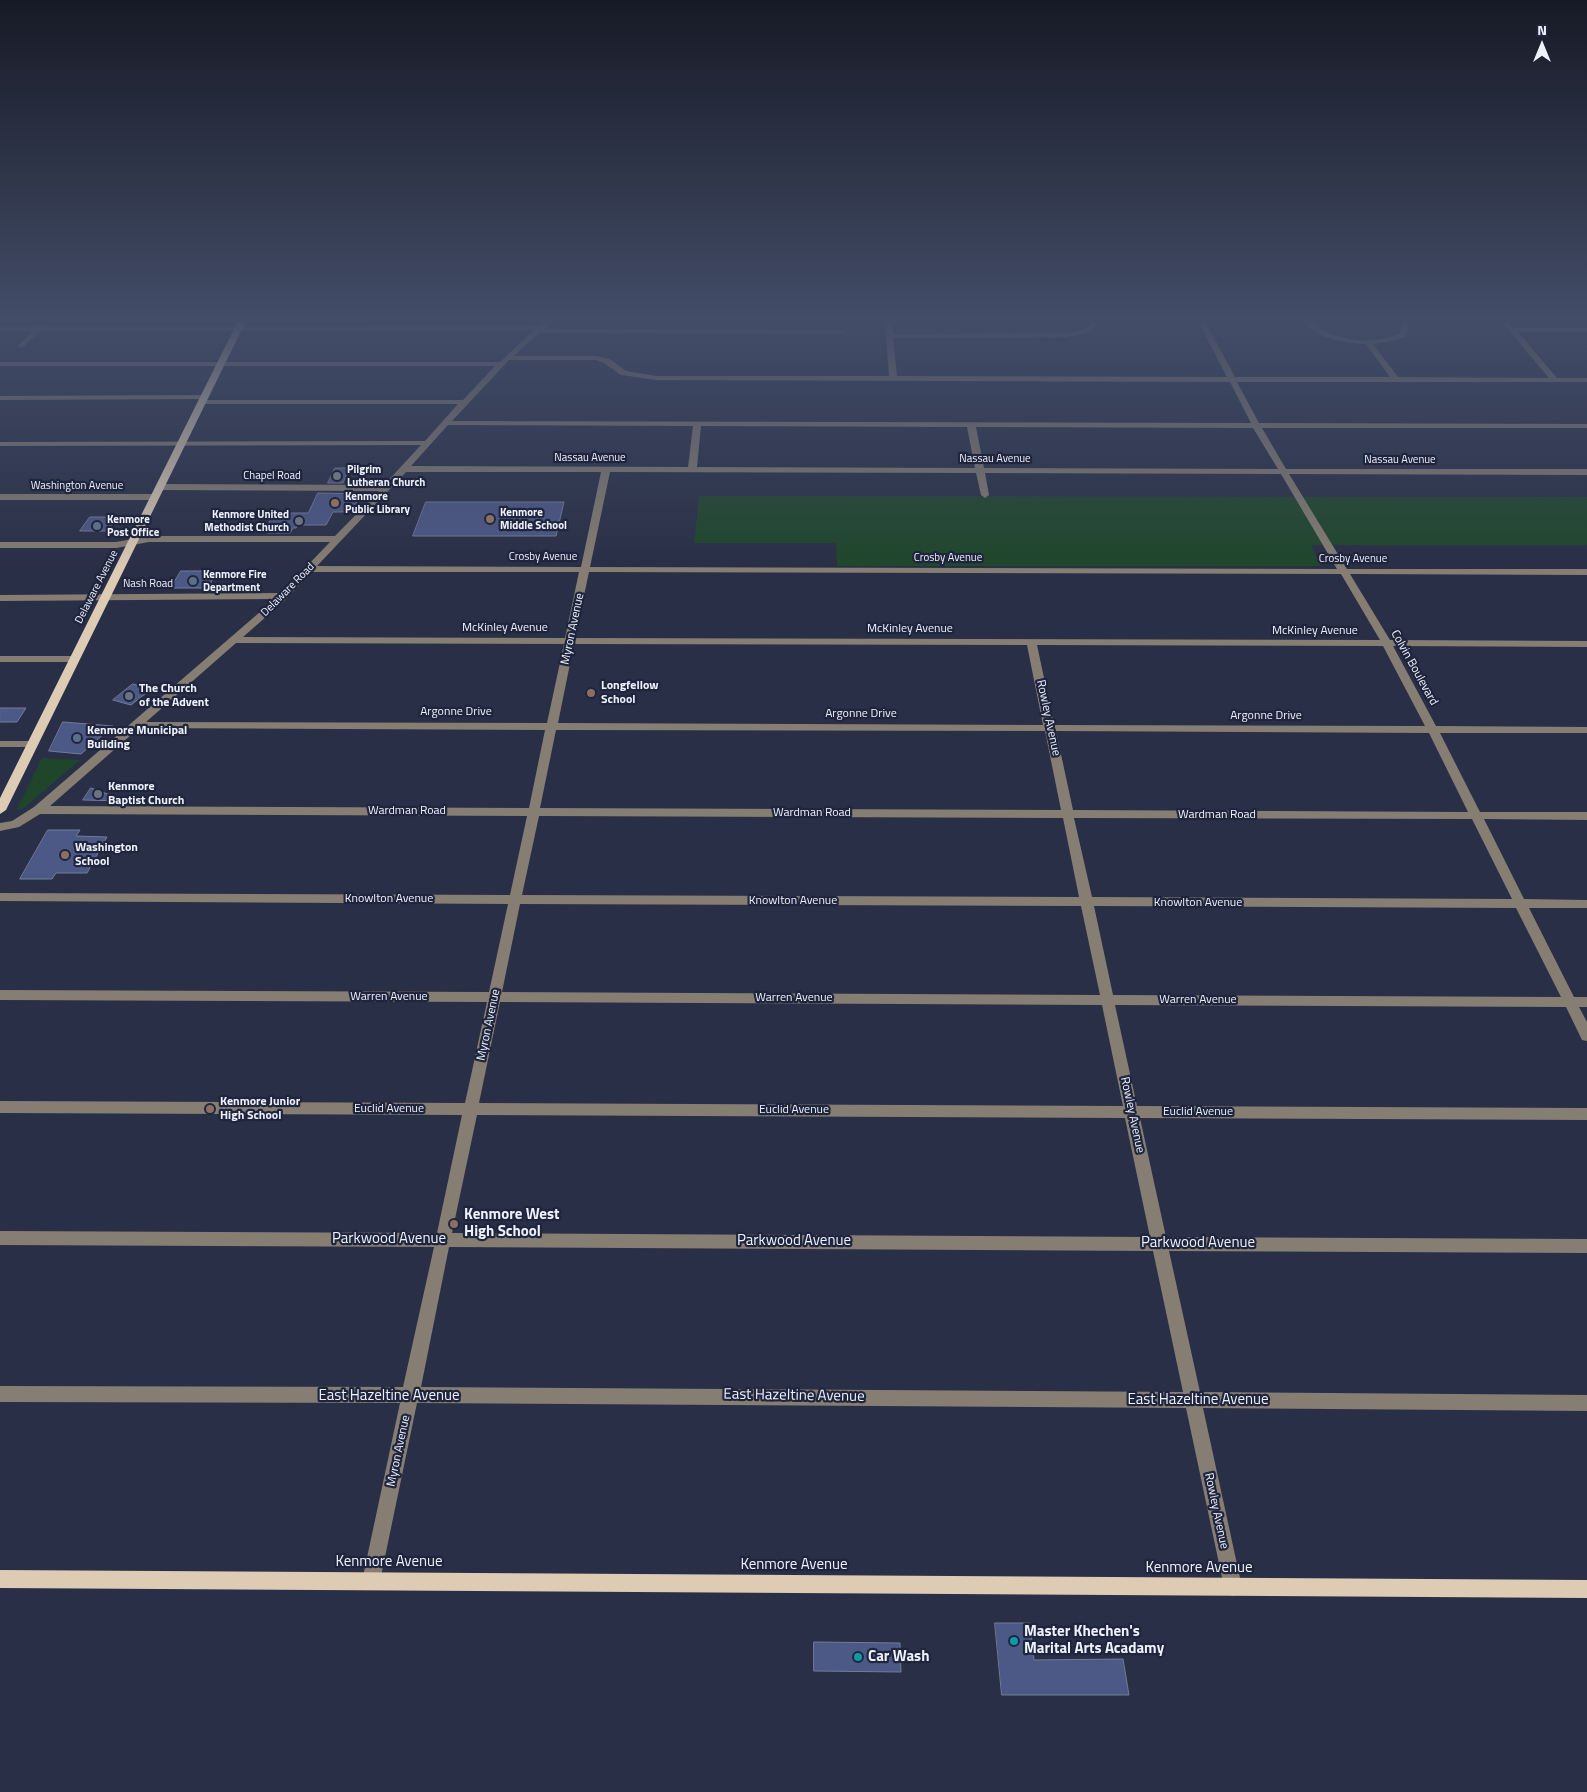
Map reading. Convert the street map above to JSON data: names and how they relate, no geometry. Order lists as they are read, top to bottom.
{
  "streets": {
    "main road": ["Delaware Avenue", "Kenmore Avenue"],
    "street": [
      "Nassau Avenue",
      "Chapel Road",
      "Washington Avenue",
      "Crosby Avenue",
      "Nash Road",
      "Delaware Road",
      "McKinley Avenue",
      "Myron Avenue",
      "Colvin Boulevard",
      "Argonne Drive",
      "Rowley Avenue",
      "Wardman Road",
      "Knowlton Avenue",
      "Warren Avenue",
      "Euclid Avenue",
      "Parkwood Avenue",
      "East Hazeltine Avenue"
    ]
  },
  "crossings": [
    ["Nassau Avenue", "Delaware Road"],
    ["Nassau Avenue", "Myron Avenue"],
    ["Nassau Avenue", "Colvin Boulevard"],
    ["Chapel Road", "Delaware Avenue"],
    ["Chapel Road", "Delaware Road"],
    ["Washington Avenue", "Delaware Avenue"],
    ["Crosby Avenue", "Delaware Road"],
    ["Crosby Avenue", "Myron Avenue"],
    ["Crosby Avenue", "Colvin Boulevard"],
    ["Nash Road", "Delaware Avenue"],
    ["Nash Road", "Delaware Road"],
    ["Delaware Road", "McKinley Avenue"],
    ["Delaware Road", "Argonne Drive"],
    ["Delaware Road", "Wardman Road"],
    ["McKinley Avenue", "Myron Avenue"],
    ["McKinley Avenue", "Colvin Boulevard"],
    ["McKinley Avenue", "Rowley Avenue"],
    ["Myron Avenue", "Argonne Drive"],
    ["Myron Avenue", "Wardman Road"],
    ["Myron Avenue", "Knowlton Avenue"],
    ["Myron Avenue", "Warren Avenue"],
    ["Myron Avenue", "Euclid Avenue"],
    ["Myron Avenue", "Parkwood Avenue"],
    ["Myron Avenue", "East Hazeltine Avenue"],
    ["Myron Avenue", "Kenmore Avenue"],
    ["Colvin Boulevard", "Argonne Drive"],
    ["Colvin Boulevard", "Wardman Road"],
    ["Colvin Boulevard", "Knowlton Avenue"],
    ["Colvin Boulevard", "Warren Avenue"],
    ["Argonne Drive", "Rowley Avenue"],
    ["Rowley Avenue", "Wardman Road"],
    ["Rowley Avenue", "Knowlton Avenue"],
    ["Rowley Avenue", "Warren Avenue"],
    ["Rowley Avenue", "Euclid Avenue"],
    ["Rowley Avenue", "Parkwood Avenue"],
    ["Rowley Avenue", "East Hazeltine Avenue"],
    ["Rowley Avenue", "Kenmore Avenue"]
  ],
  "places": [
    "Pilgrim Lutheran Church",
    "Kenmore Public Library",
    "Kenmore Middle School",
    "Kenmore United Methodist Church",
    "Kenmore Post Office",
    "Kenmore Fire Department",
    "Longfellow School",
    "The Church of the Advent",
    "Kenmore Municipal Building",
    "Kenmore Baptist Church",
    "Washington School",
    "Kenmore Junior High School",
    "Kenmore West High School",
    "Master Khechen's Marital Arts Acadamy",
    "Car Wash"
  ],
  "north": "top"
}
